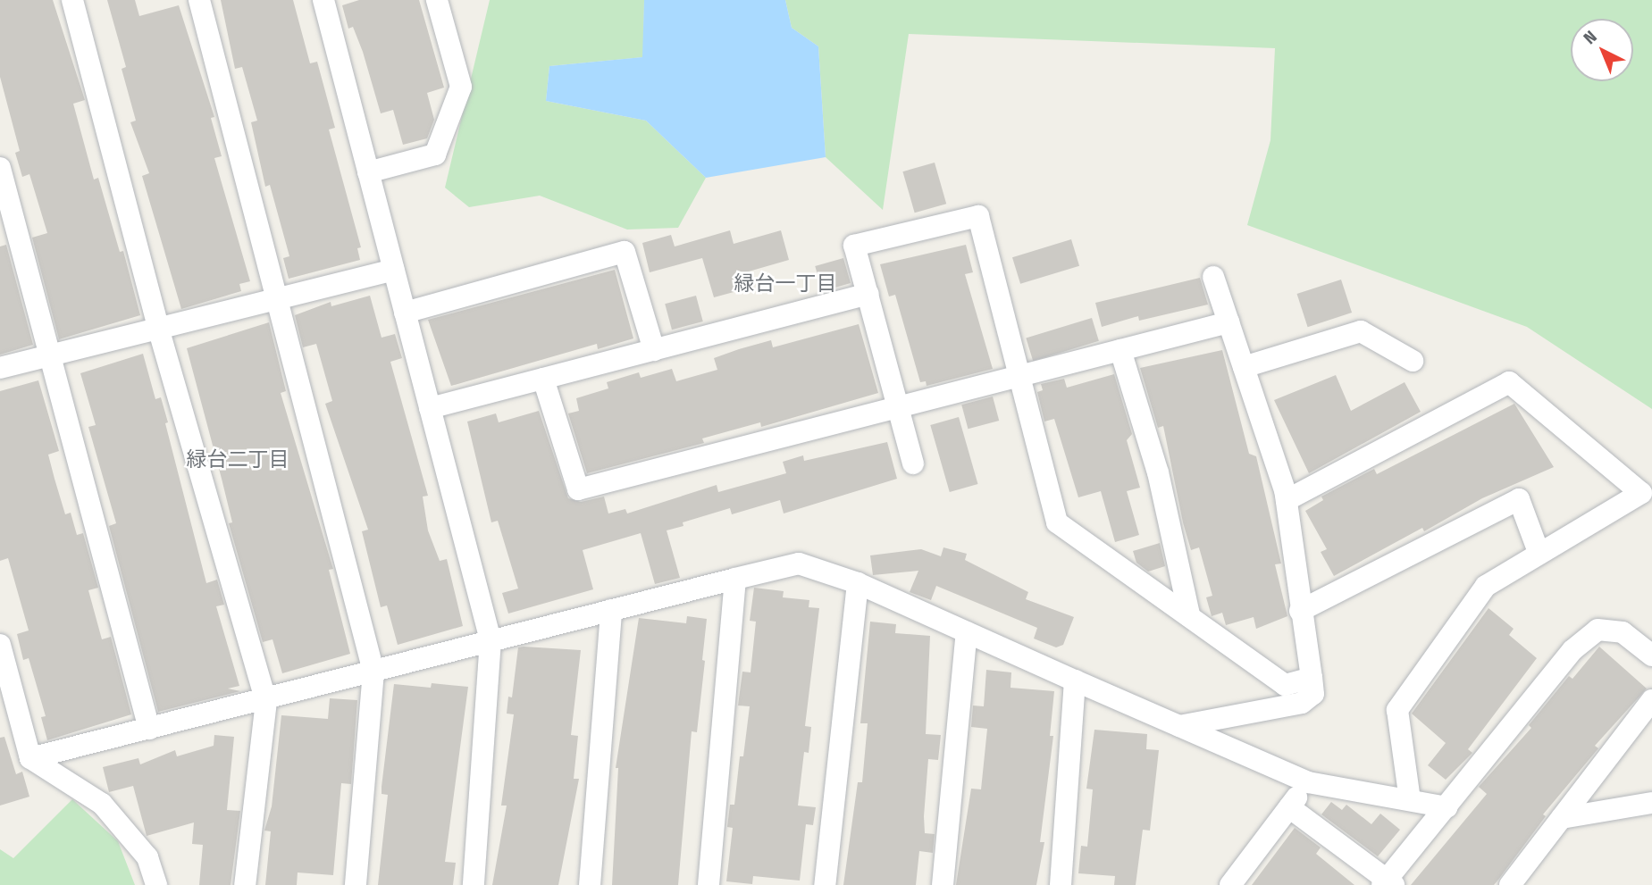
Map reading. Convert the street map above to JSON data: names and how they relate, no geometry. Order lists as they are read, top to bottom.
{
  "districts": ["緑台一丁目", "緑台二丁目"],
  "north": "top left"
}
